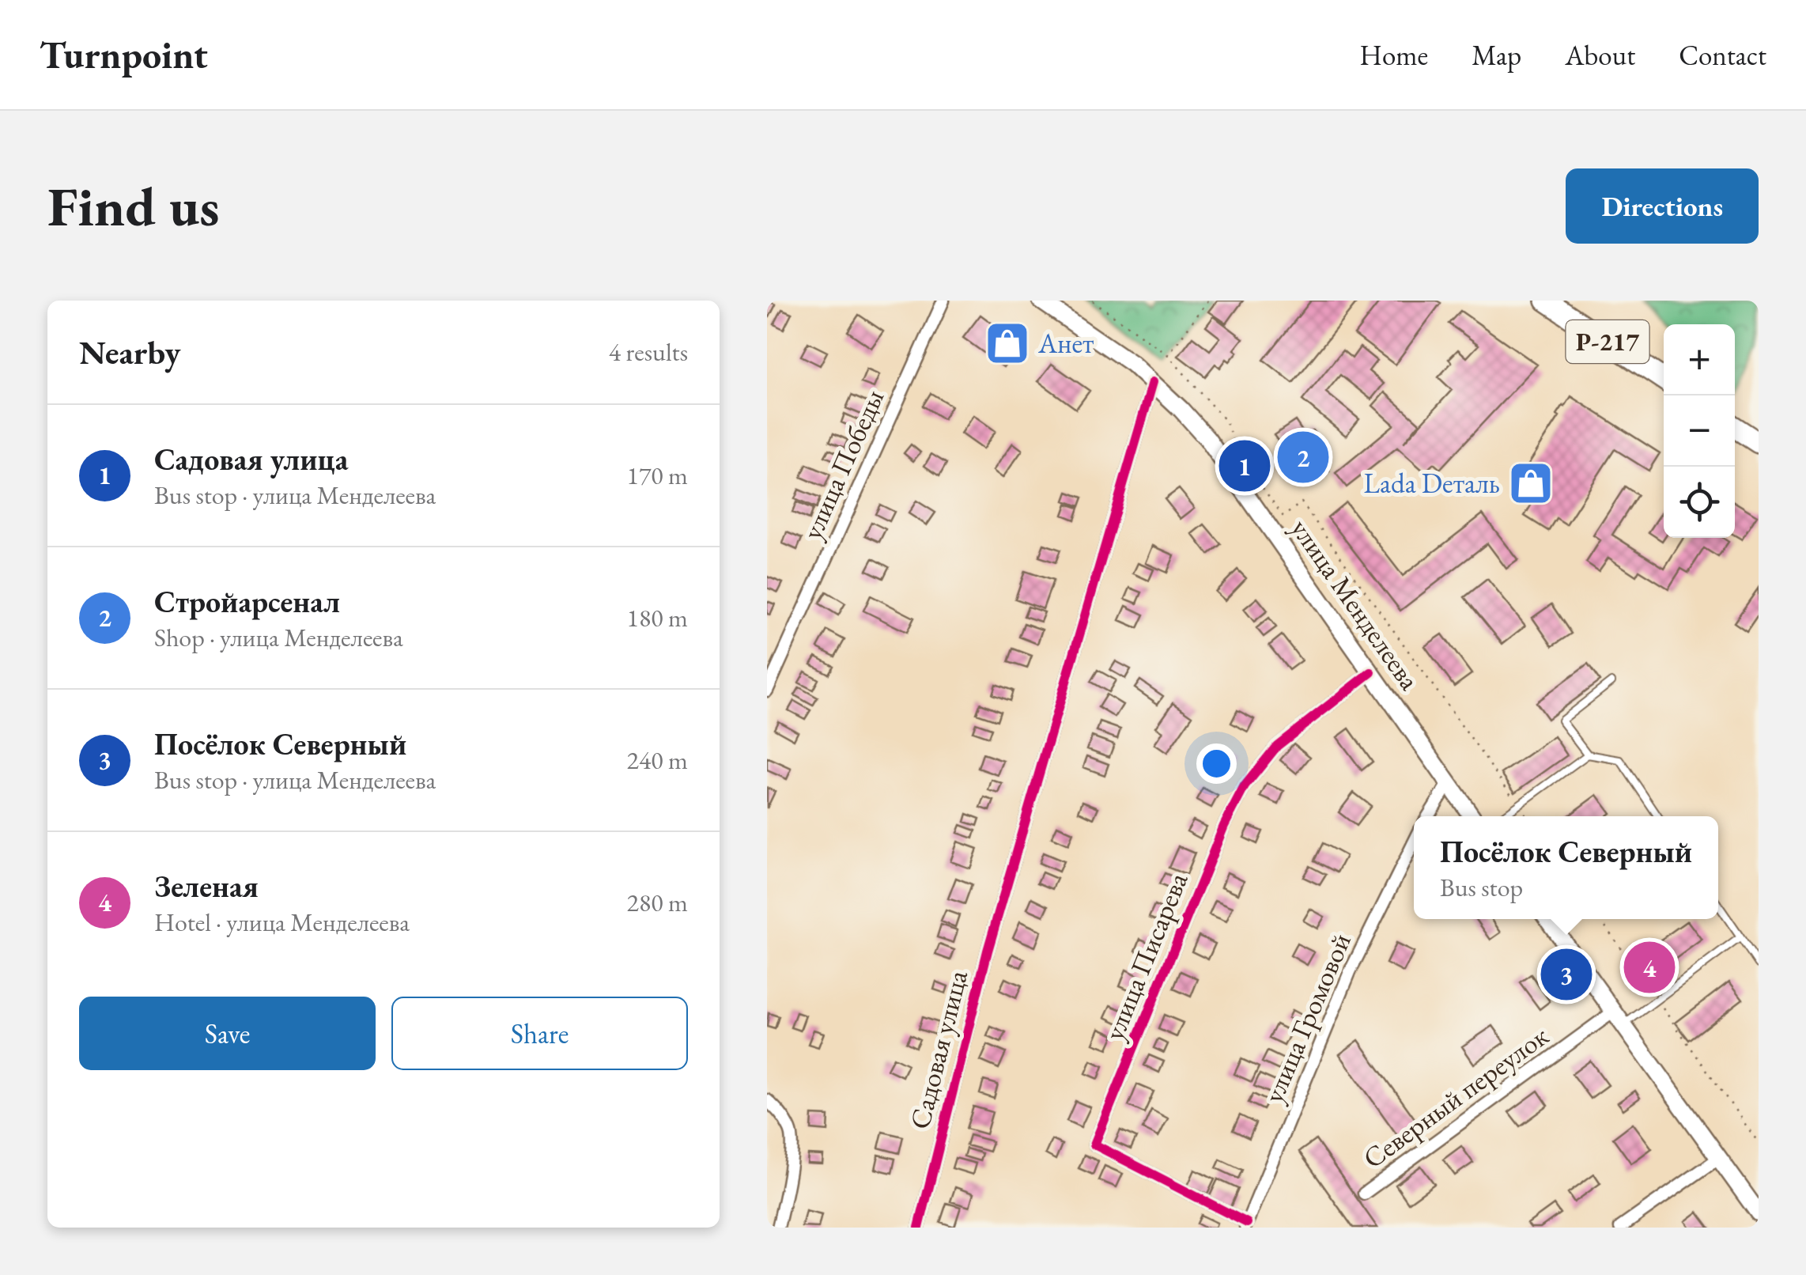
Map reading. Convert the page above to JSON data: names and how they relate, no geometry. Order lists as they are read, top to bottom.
{
  "streets": {
    "highway": ["Р-217"],
    "main road": ["улица Менделеева"],
    "street": [
      "улица Победы",
      "улица Писарева",
      "улица Громовой",
      "Садовая улица",
      "Северный переулок"
    ]
  },
  "crossings": [
    ["улица Менделеева", "улица Писарева"],
    ["улица Менделеева", "Садовая улица"],
    ["улица Писарева", "улица Громовой"]
  ],
  "places": {
    "shop": ["Анет", "Lada Dеталь"]
  },
  "page": {
    "header": "Turnpoint",
    "nav": [
      "Home",
      "Map",
      "About",
      "Contact"
    ],
    "buttons": [
      "Directions",
      ["Save", "Share"]
    ],
    "title": "Find us",
    "heading": ["Nearby", "4 results"],
    "map_buttons": ["+", "−"],
    "list": [
      {
        "mark": "1",
        "name": "Садовая улица",
        "note": "Bus stop · улица Менделеева",
        "value": "170 m"
      },
      {
        "mark": "2",
        "name": "Стройарсенал",
        "note": "Shop · улица Менделеева",
        "value": "180 m"
      },
      {
        "mark": "3",
        "name": "Посёлок Северный",
        "note": "Bus stop · улица Менделеева",
        "value": "240 m"
      },
      {
        "mark": "4",
        "name": "Зеленая",
        "note": "Hotel · улица Менделеева",
        "value": "280 m"
      }
    ],
    "pins": [
      "2",
      "1",
      "4",
      "3"
    ],
    "popup": ["Посёлок Северный", "Bus stop"]
  }
}
